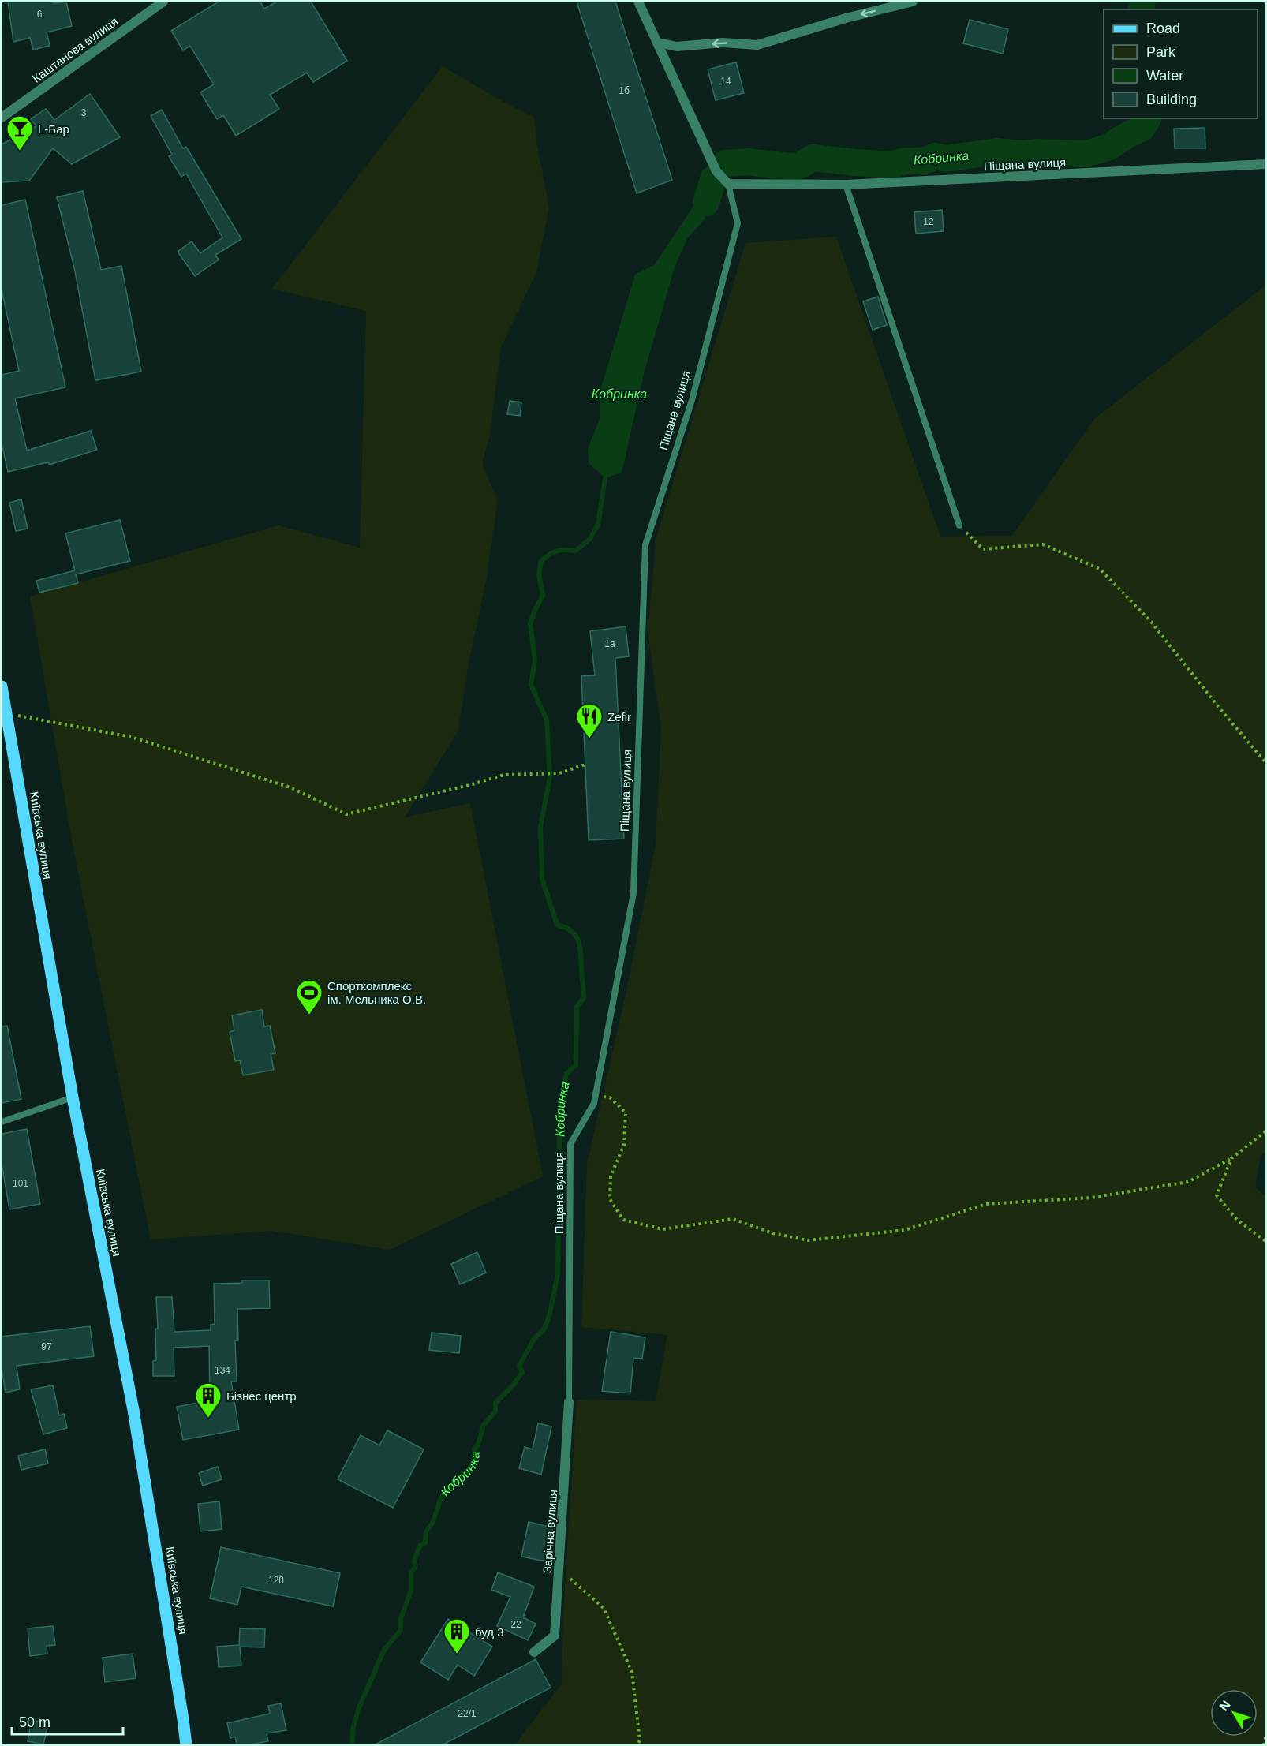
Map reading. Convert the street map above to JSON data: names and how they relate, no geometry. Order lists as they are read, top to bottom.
{
  "streets": {
    "main road": ["Київська вулиця"],
    "street": ["Каштанова вулиця", "Піщана вулиця", "Зарічна вулиця"]
  },
  "crossings": [
    ["Піщана вулиця", "Зарічна вулиця"]
  ],
  "water": ["Кобринка"],
  "places": {
    "bar": ["L-Бар"],
    "restaurant": ["Zefir"],
    "sports": ["Спорткомплекс ім. Мельника О.В."],
    "building": ["Бізнес центр", "буд 3"]
  },
  "house_numbers": [
    "6",
    "14",
    "1б",
    "3",
    "12",
    "1а",
    "101",
    "97",
    "134",
    "128",
    "22",
    "22/1"
  ],
  "legend": [
    "Road",
    "Park",
    "Water",
    "Building"
  ],
  "scale_bar": "50 m",
  "north": "top left"
}
